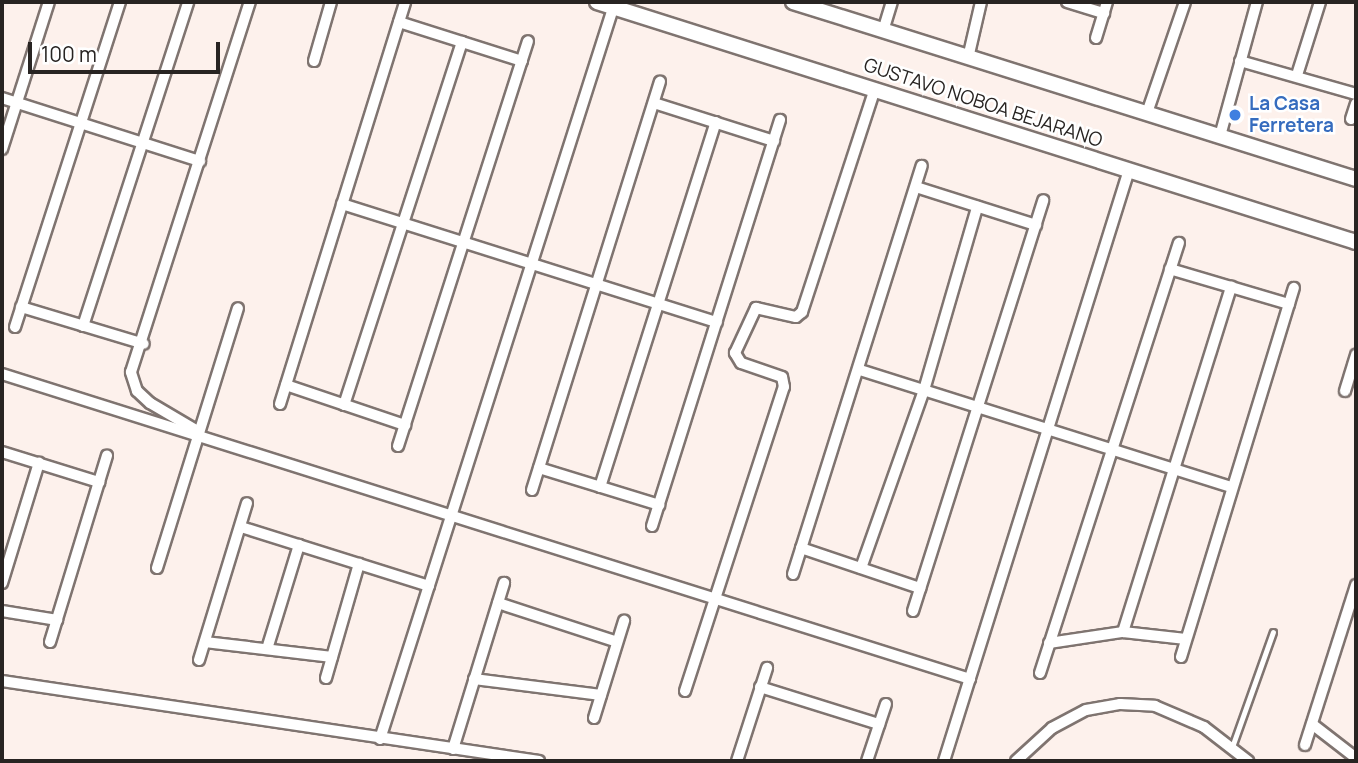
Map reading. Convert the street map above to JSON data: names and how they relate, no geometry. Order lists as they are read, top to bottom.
{
  "streets": {
    "street": ["GUSTAVO NOBOA BEJARANO"]
  },
  "places": ["La Casa Ferretera"],
  "scale_bar": "100 m"
}
